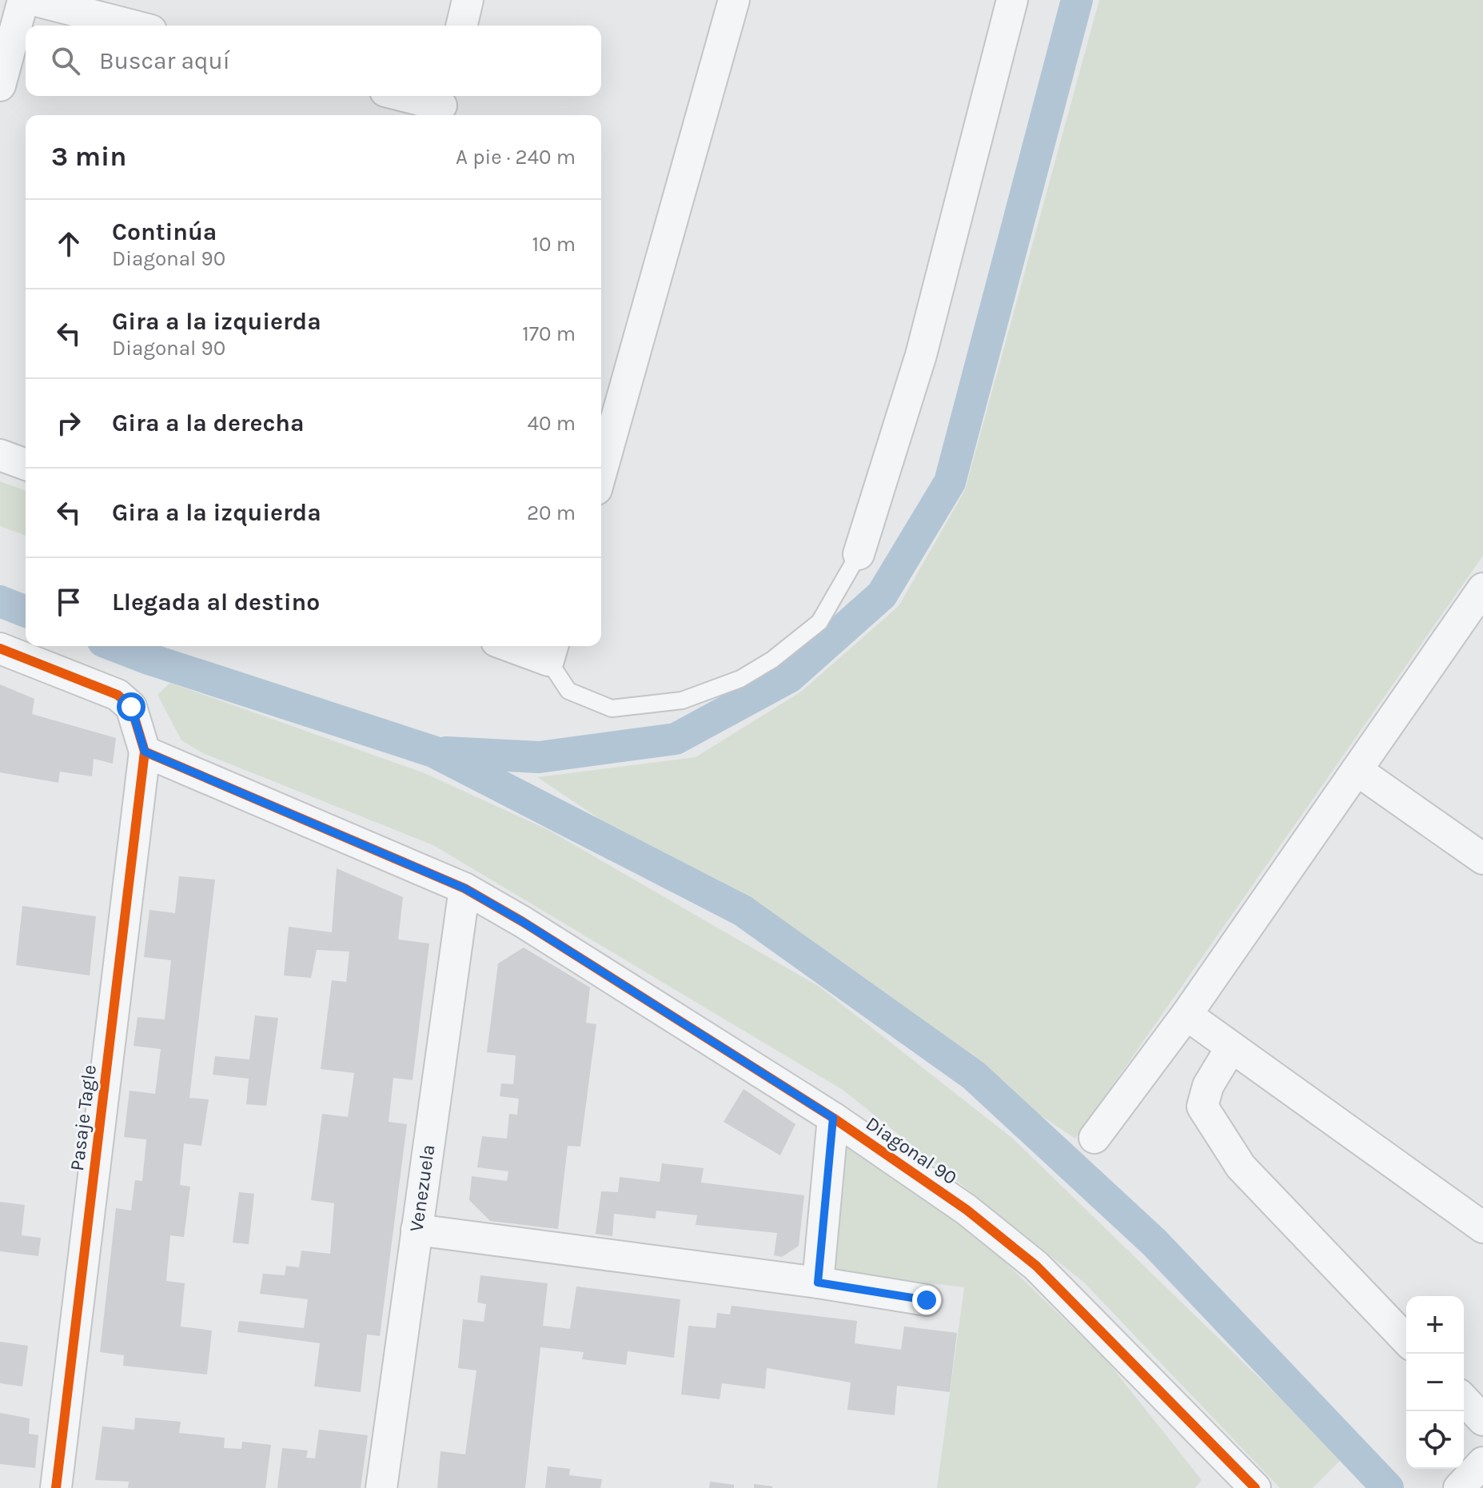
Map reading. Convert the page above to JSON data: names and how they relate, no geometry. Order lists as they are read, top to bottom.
{
  "streets": {
    "street": ["Pasaje Tagle", "Diagonal 90", "Venezuela"]
  },
  "crossings": [
    ["Pasaje Tagle", "Diagonal 90"],
    ["Diagonal 90", "Venezuela"]
  ],
  "page": {
    "search": "Buscar aquí",
    "heading": ["3 min", "A pie · 240 m"],
    "list": [
      ["Continúa", "Diagonal 90", "10 m"],
      ["Gira a la izquierda", "Diagonal 90", "170 m"],
      ["Gira a la derecha", "40 m"],
      ["Gira a la izquierda", "20 m"],
      "Llegada al destino"
    ],
    "map_buttons": ["+", "−"]
  }
}
